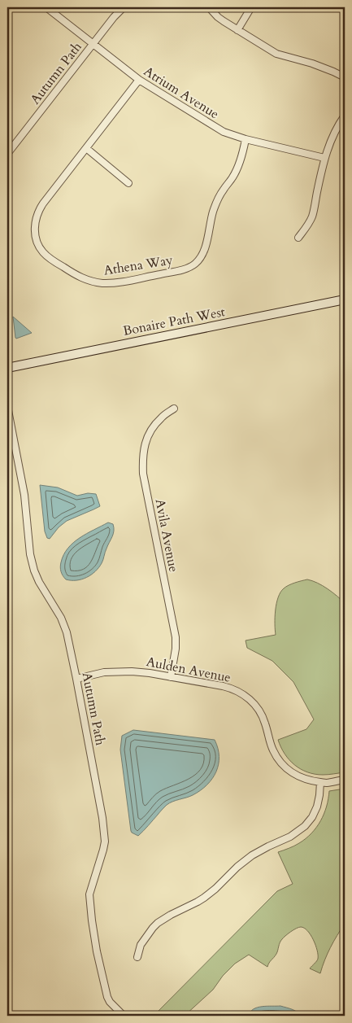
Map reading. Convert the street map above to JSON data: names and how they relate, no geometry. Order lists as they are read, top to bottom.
{
  "streets": {
    "street": [
      "Autumn Path",
      "Atrium Avenue",
      "Athena Way",
      "Bonaire Path West",
      "Avila Avenue",
      "Aulden Avenue"
    ]
  },
  "crossings": [
    ["Autumn Path", "Atrium Avenue"],
    ["Autumn Path", "Aulden Avenue"],
    ["Atrium Avenue", "Athena Way"],
    ["Avila Avenue", "Aulden Avenue"]
  ]
}
